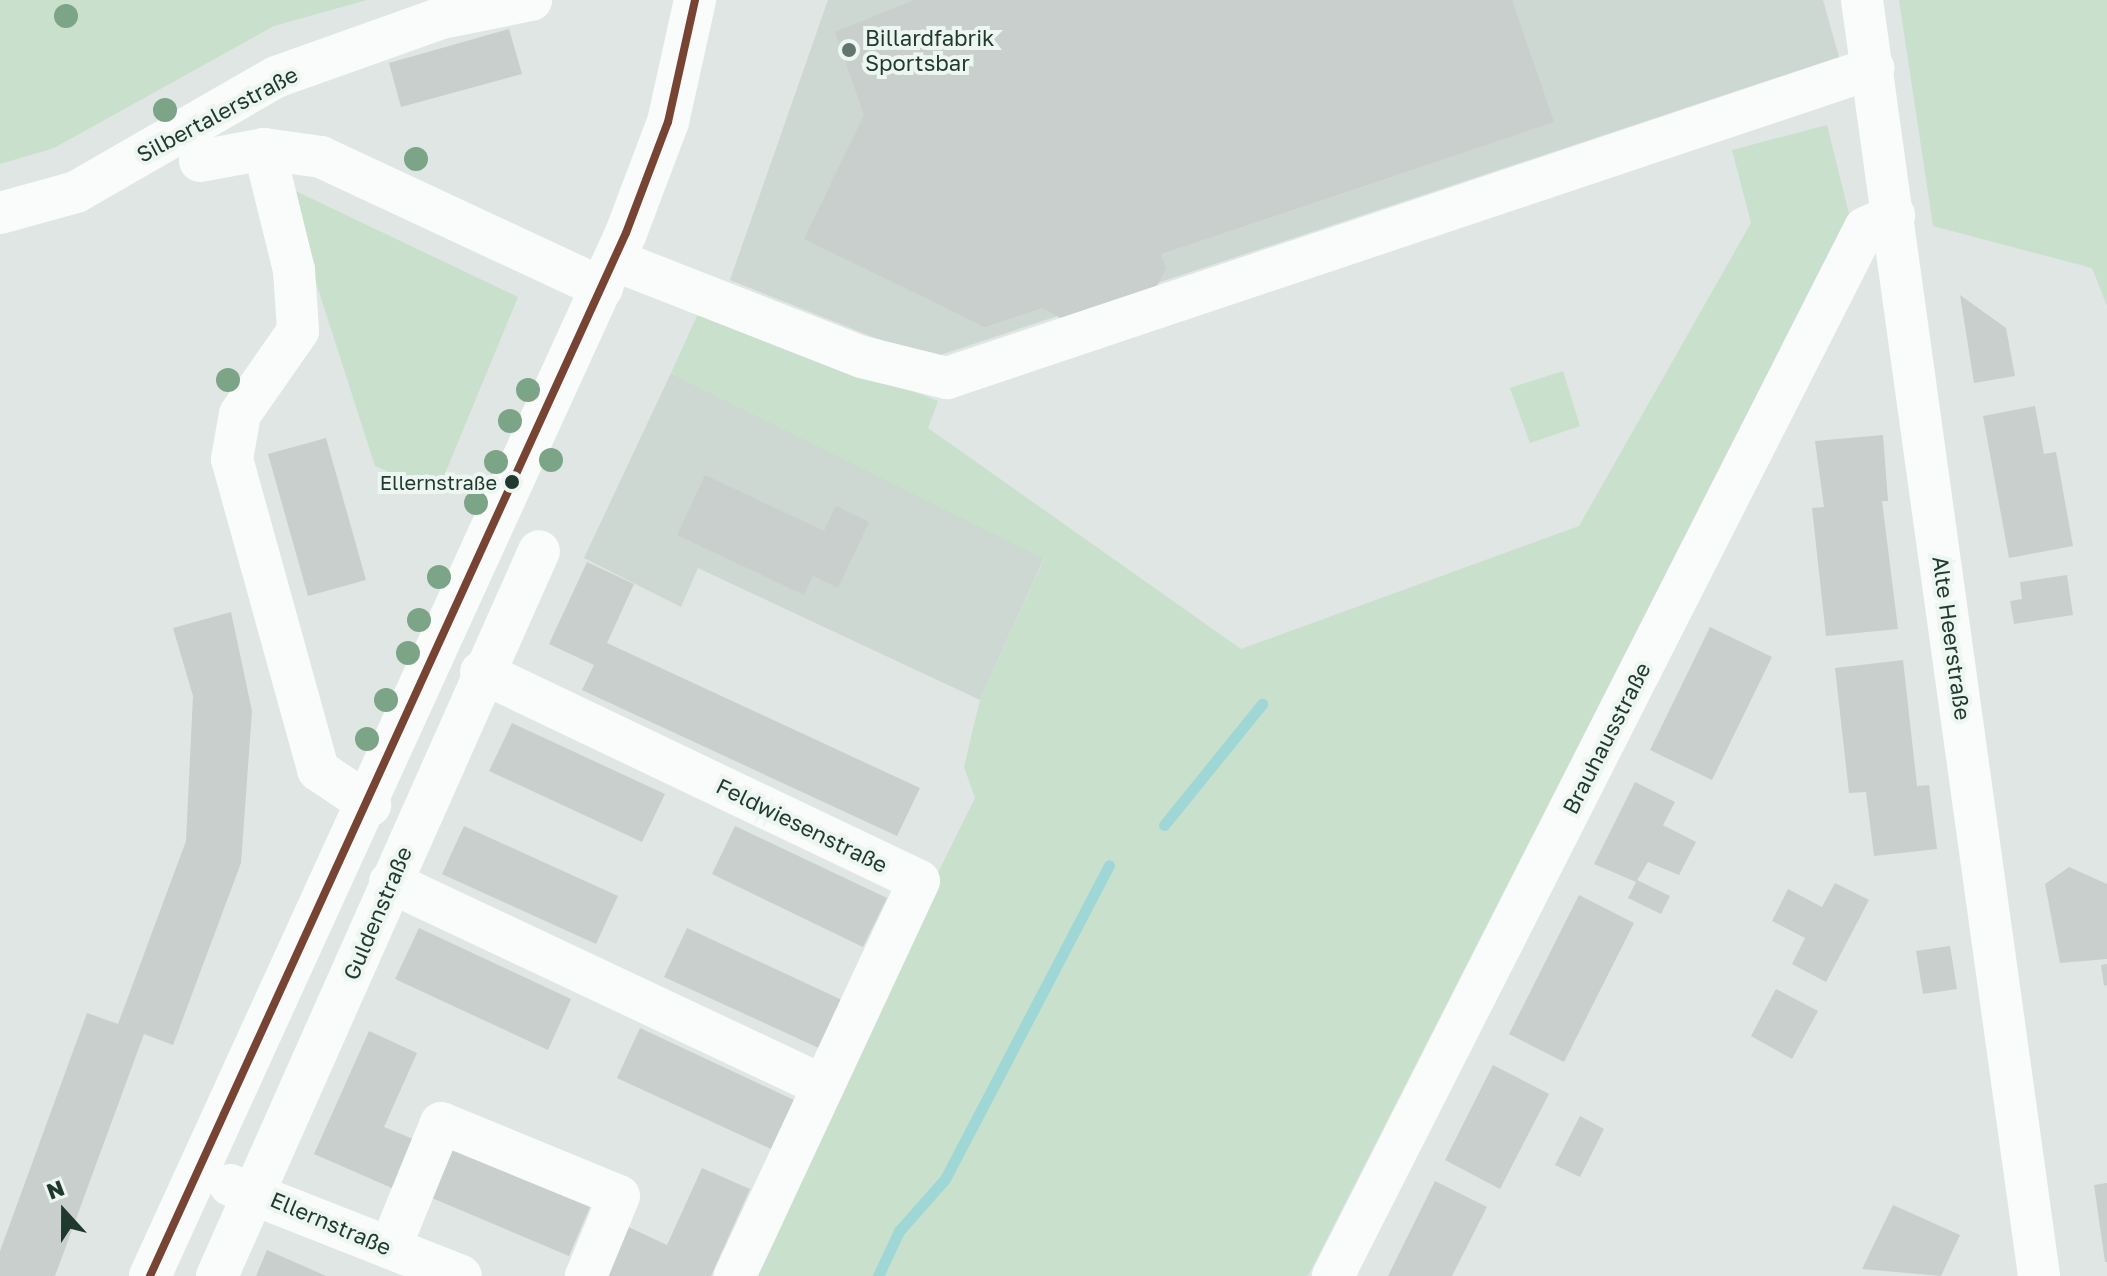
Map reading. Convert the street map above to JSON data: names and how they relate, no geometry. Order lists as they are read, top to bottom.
{
  "streets": {
    "street": [
      "Silbertalerstraße",
      "Alte Heerstraße",
      "Brauhausstraße",
      "Feldwiesenstraße",
      "Guldenstraße",
      "Ellernstraße"
    ]
  },
  "crossings": [
    ["Alte Heerstraße", "Brauhausstraße"],
    ["Feldwiesenstraße", "Guldenstraße"],
    ["Guldenstraße", "Ellernstraße"]
  ],
  "places": ["Billardfabrik Sportsbar", "Ellernstraße"],
  "north": "top"
}
